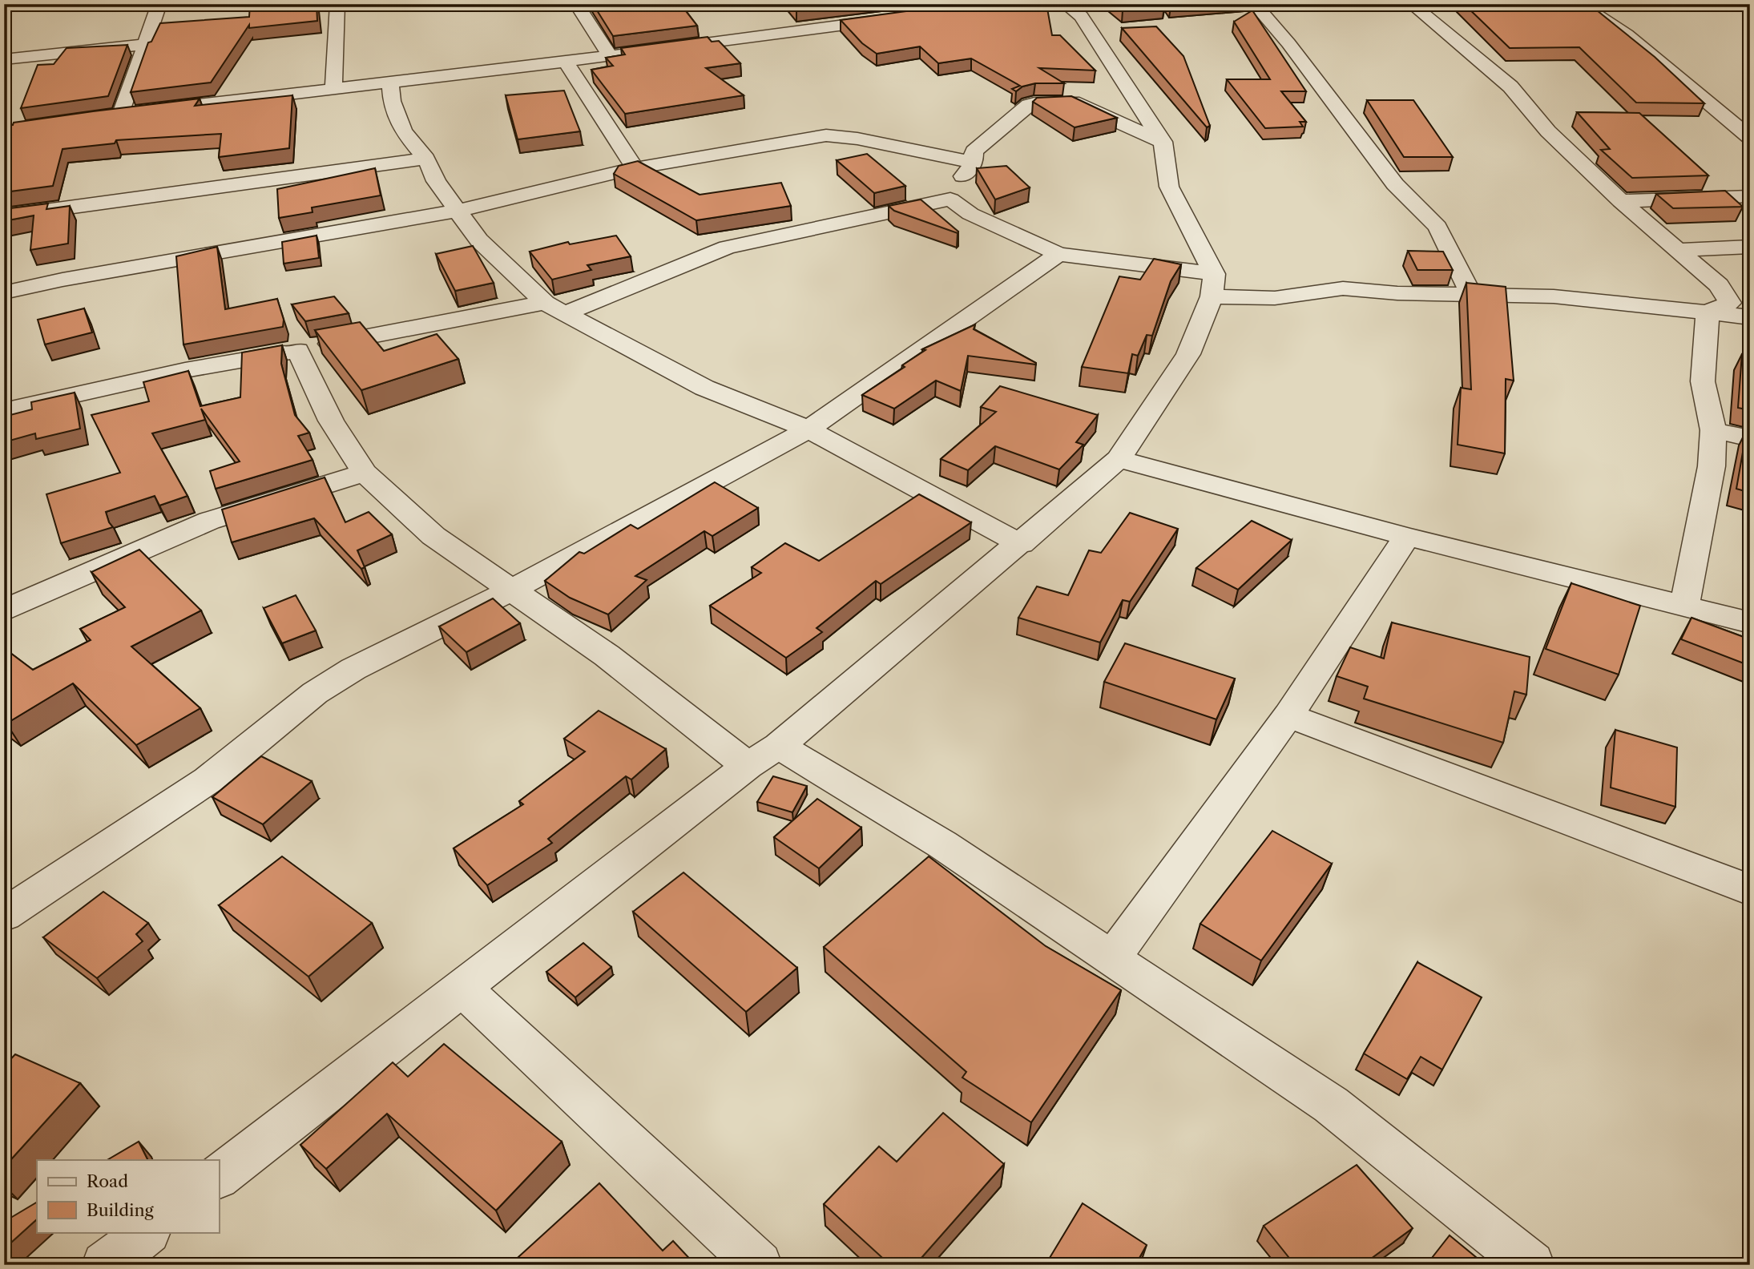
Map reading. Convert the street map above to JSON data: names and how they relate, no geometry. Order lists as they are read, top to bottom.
{
  "legend": ["Road", "Building"]
}
